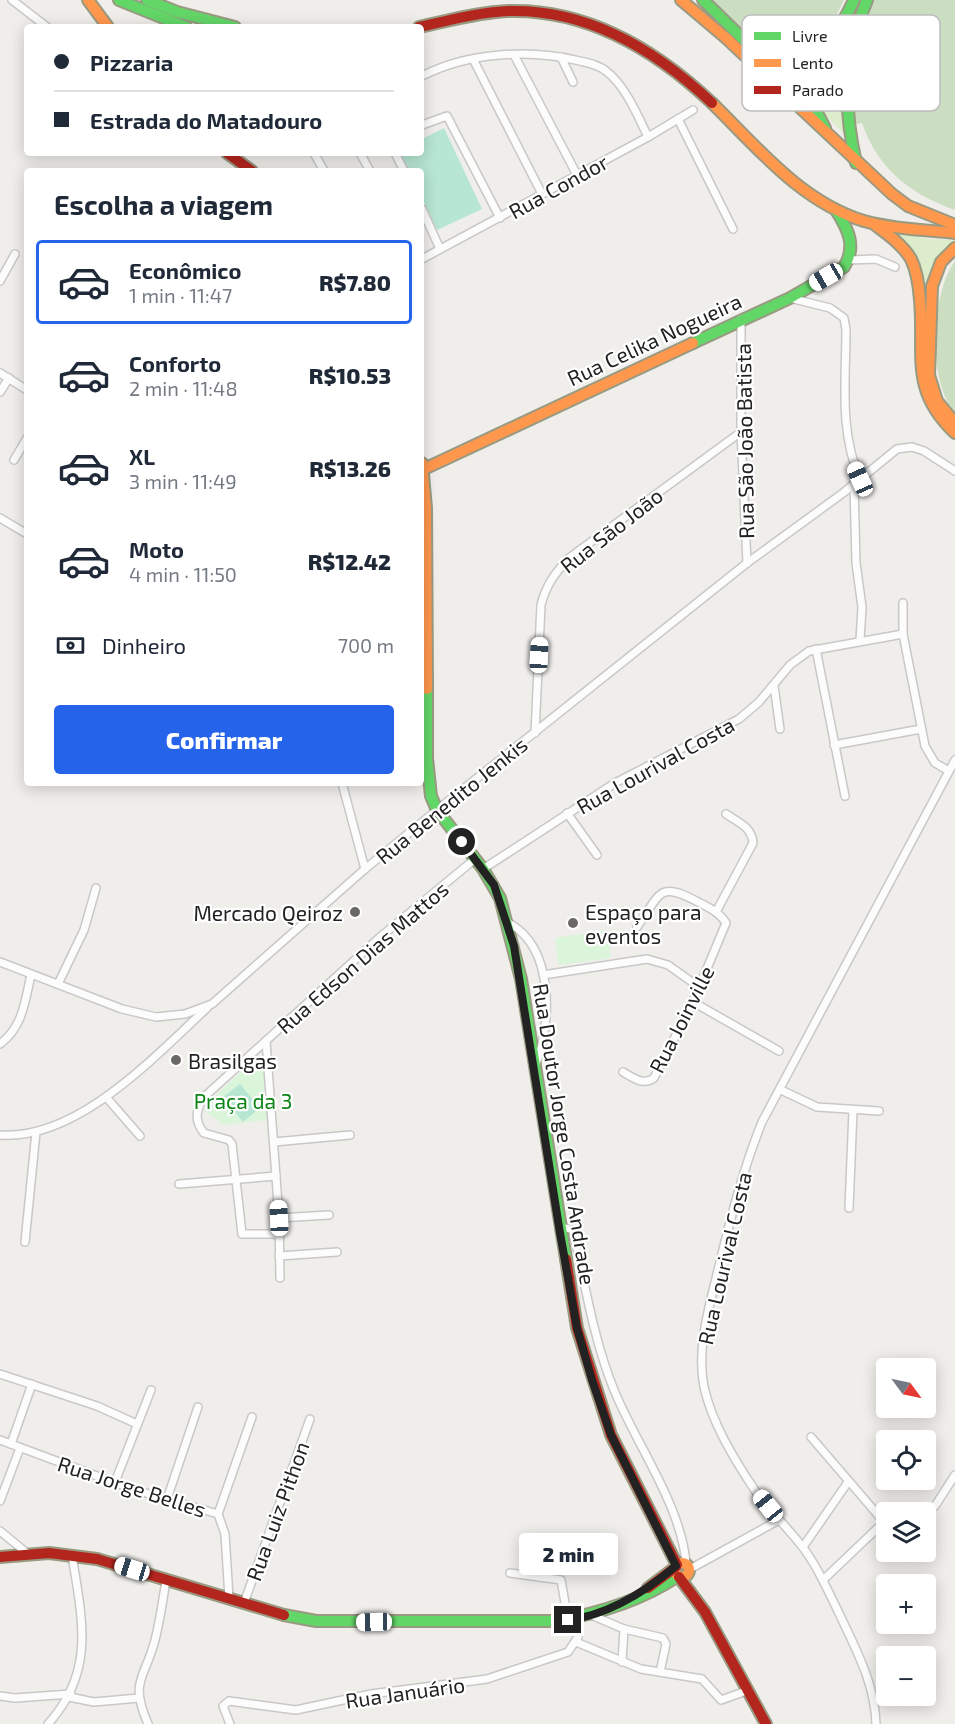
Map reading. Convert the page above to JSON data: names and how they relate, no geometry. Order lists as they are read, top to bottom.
{
  "streets": {
    "main road": ["Rua Celika Nogueira", "Rua Doutor Jorge Costa Andrade"],
    "street": [
      "Rua Condor",
      "Rua São João Batista",
      "Rua São João",
      "Rua Lourival Costa",
      "Rua Benedito Jenkis",
      "Rua Edson Dias Mattos",
      "Rua Joinville",
      "Rua Jorge Belles",
      "Rua Luiz Pithon",
      "Rua Januário"
    ]
  },
  "crossings": [
    ["Rua Celika Nogueira", "Rua São João Batista"],
    ["Rua São João Batista", "Rua São João"],
    ["Rua São João Batista", "Rua Benedito Jenkis"],
    ["Rua São João", "Rua Benedito Jenkis"],
    ["Rua Lourival Costa", "Rua Doutor Jorge Costa Andrade"],
    ["Rua Benedito Jenkis", "Rua Doutor Jorge Costa Andrade"],
    ["Rua Edson Dias Mattos", "Rua Doutor Jorge Costa Andrade"]
  ],
  "parks": ["Praça da 3"],
  "places": ["Mercado Qeiroz", "Espaço para eventos", "Brasilgas"],
  "legend": ["Livre", "Lento", "Parado"],
  "north": "bottom right",
  "page": {
    "banner": ["Pizzaria", "Estrada do Matadouro"],
    "heading": "Escolha a viagem",
    "list": [
      {
        "name": "Econômico",
        "note": "1 min · 11:47",
        "value": "R$7.80"
      },
      {
        "name": "Conforto",
        "note": "2 min · 11:48",
        "value": "R$10.53"
      },
      {
        "name": "XL",
        "note": "3 min · 11:49",
        "value": "R$13.26"
      },
      {
        "name": "Moto",
        "note": "4 min · 11:50",
        "value": "R$12.42"
      }
    ],
    "pay": ["Dinheiro", "700 m"],
    "buttons": "Confirmar",
    "map_buttons": ["+", "−"],
    "bubble": "2 min"
  }
}
